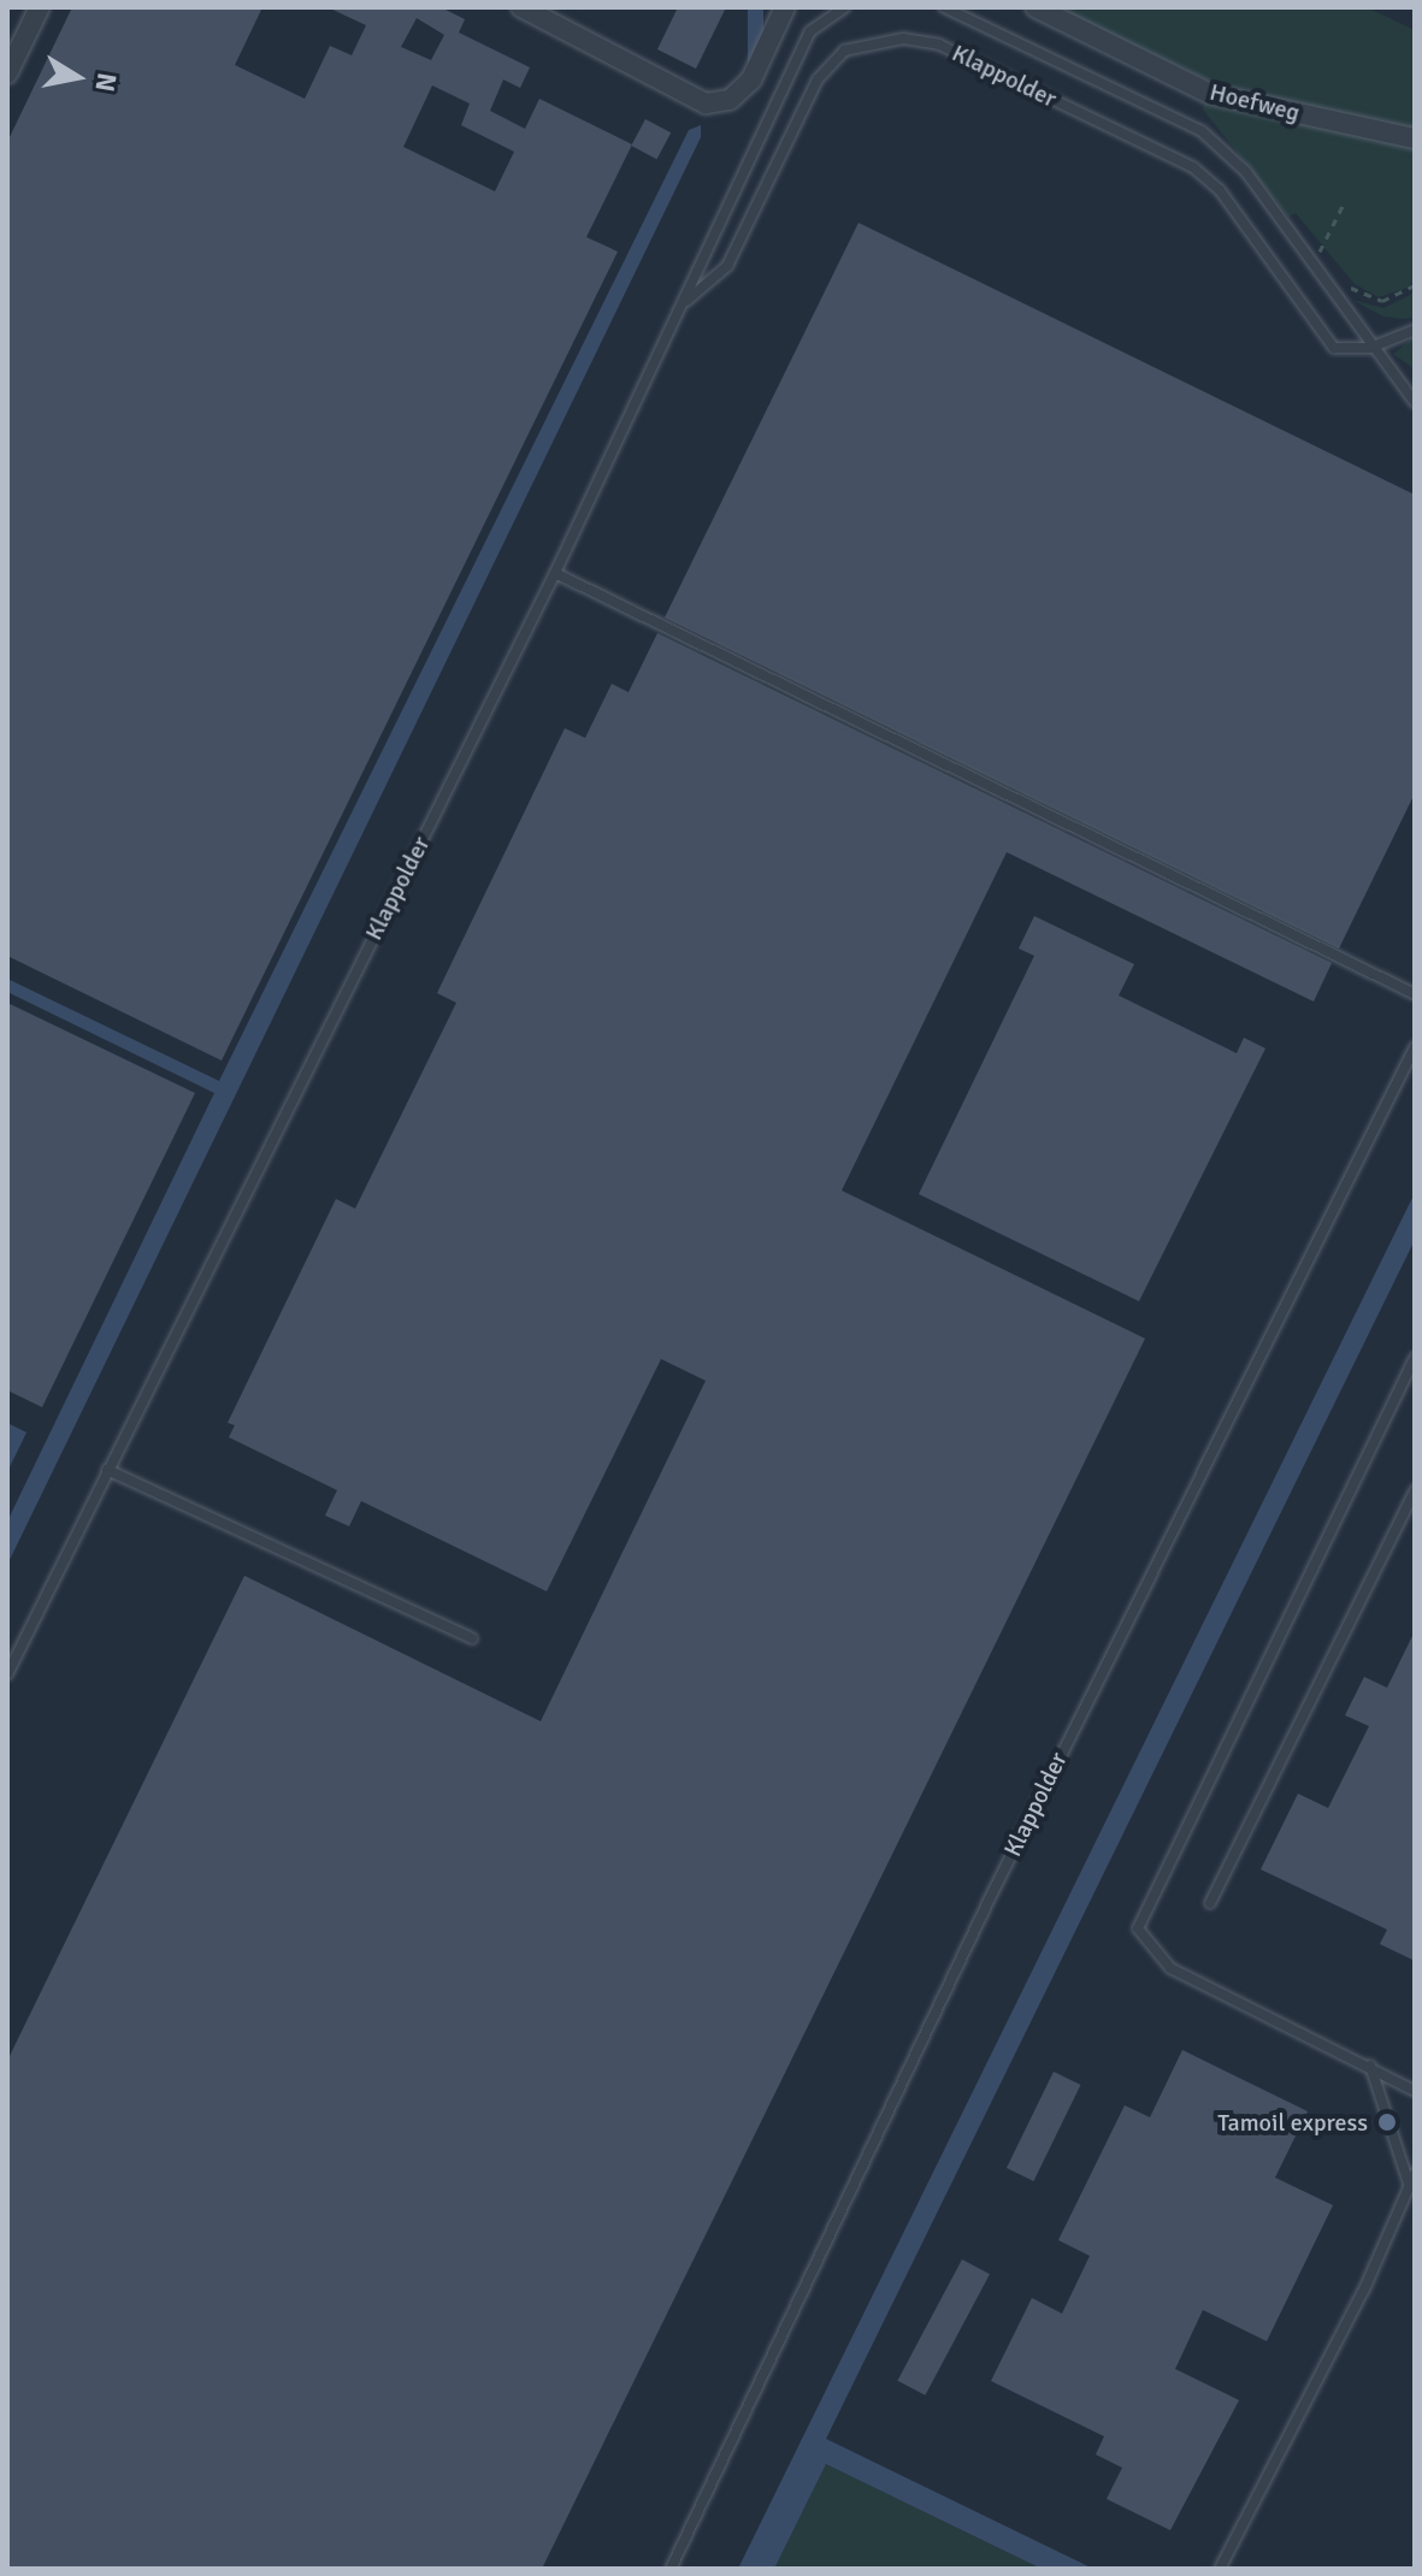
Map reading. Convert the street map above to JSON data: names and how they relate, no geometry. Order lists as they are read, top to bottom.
{
  "streets": {
    "street": ["Hoefweg"],
    "lane": ["Klappolder"]
  },
  "places": ["Tamoil express"],
  "north": "right"
}
